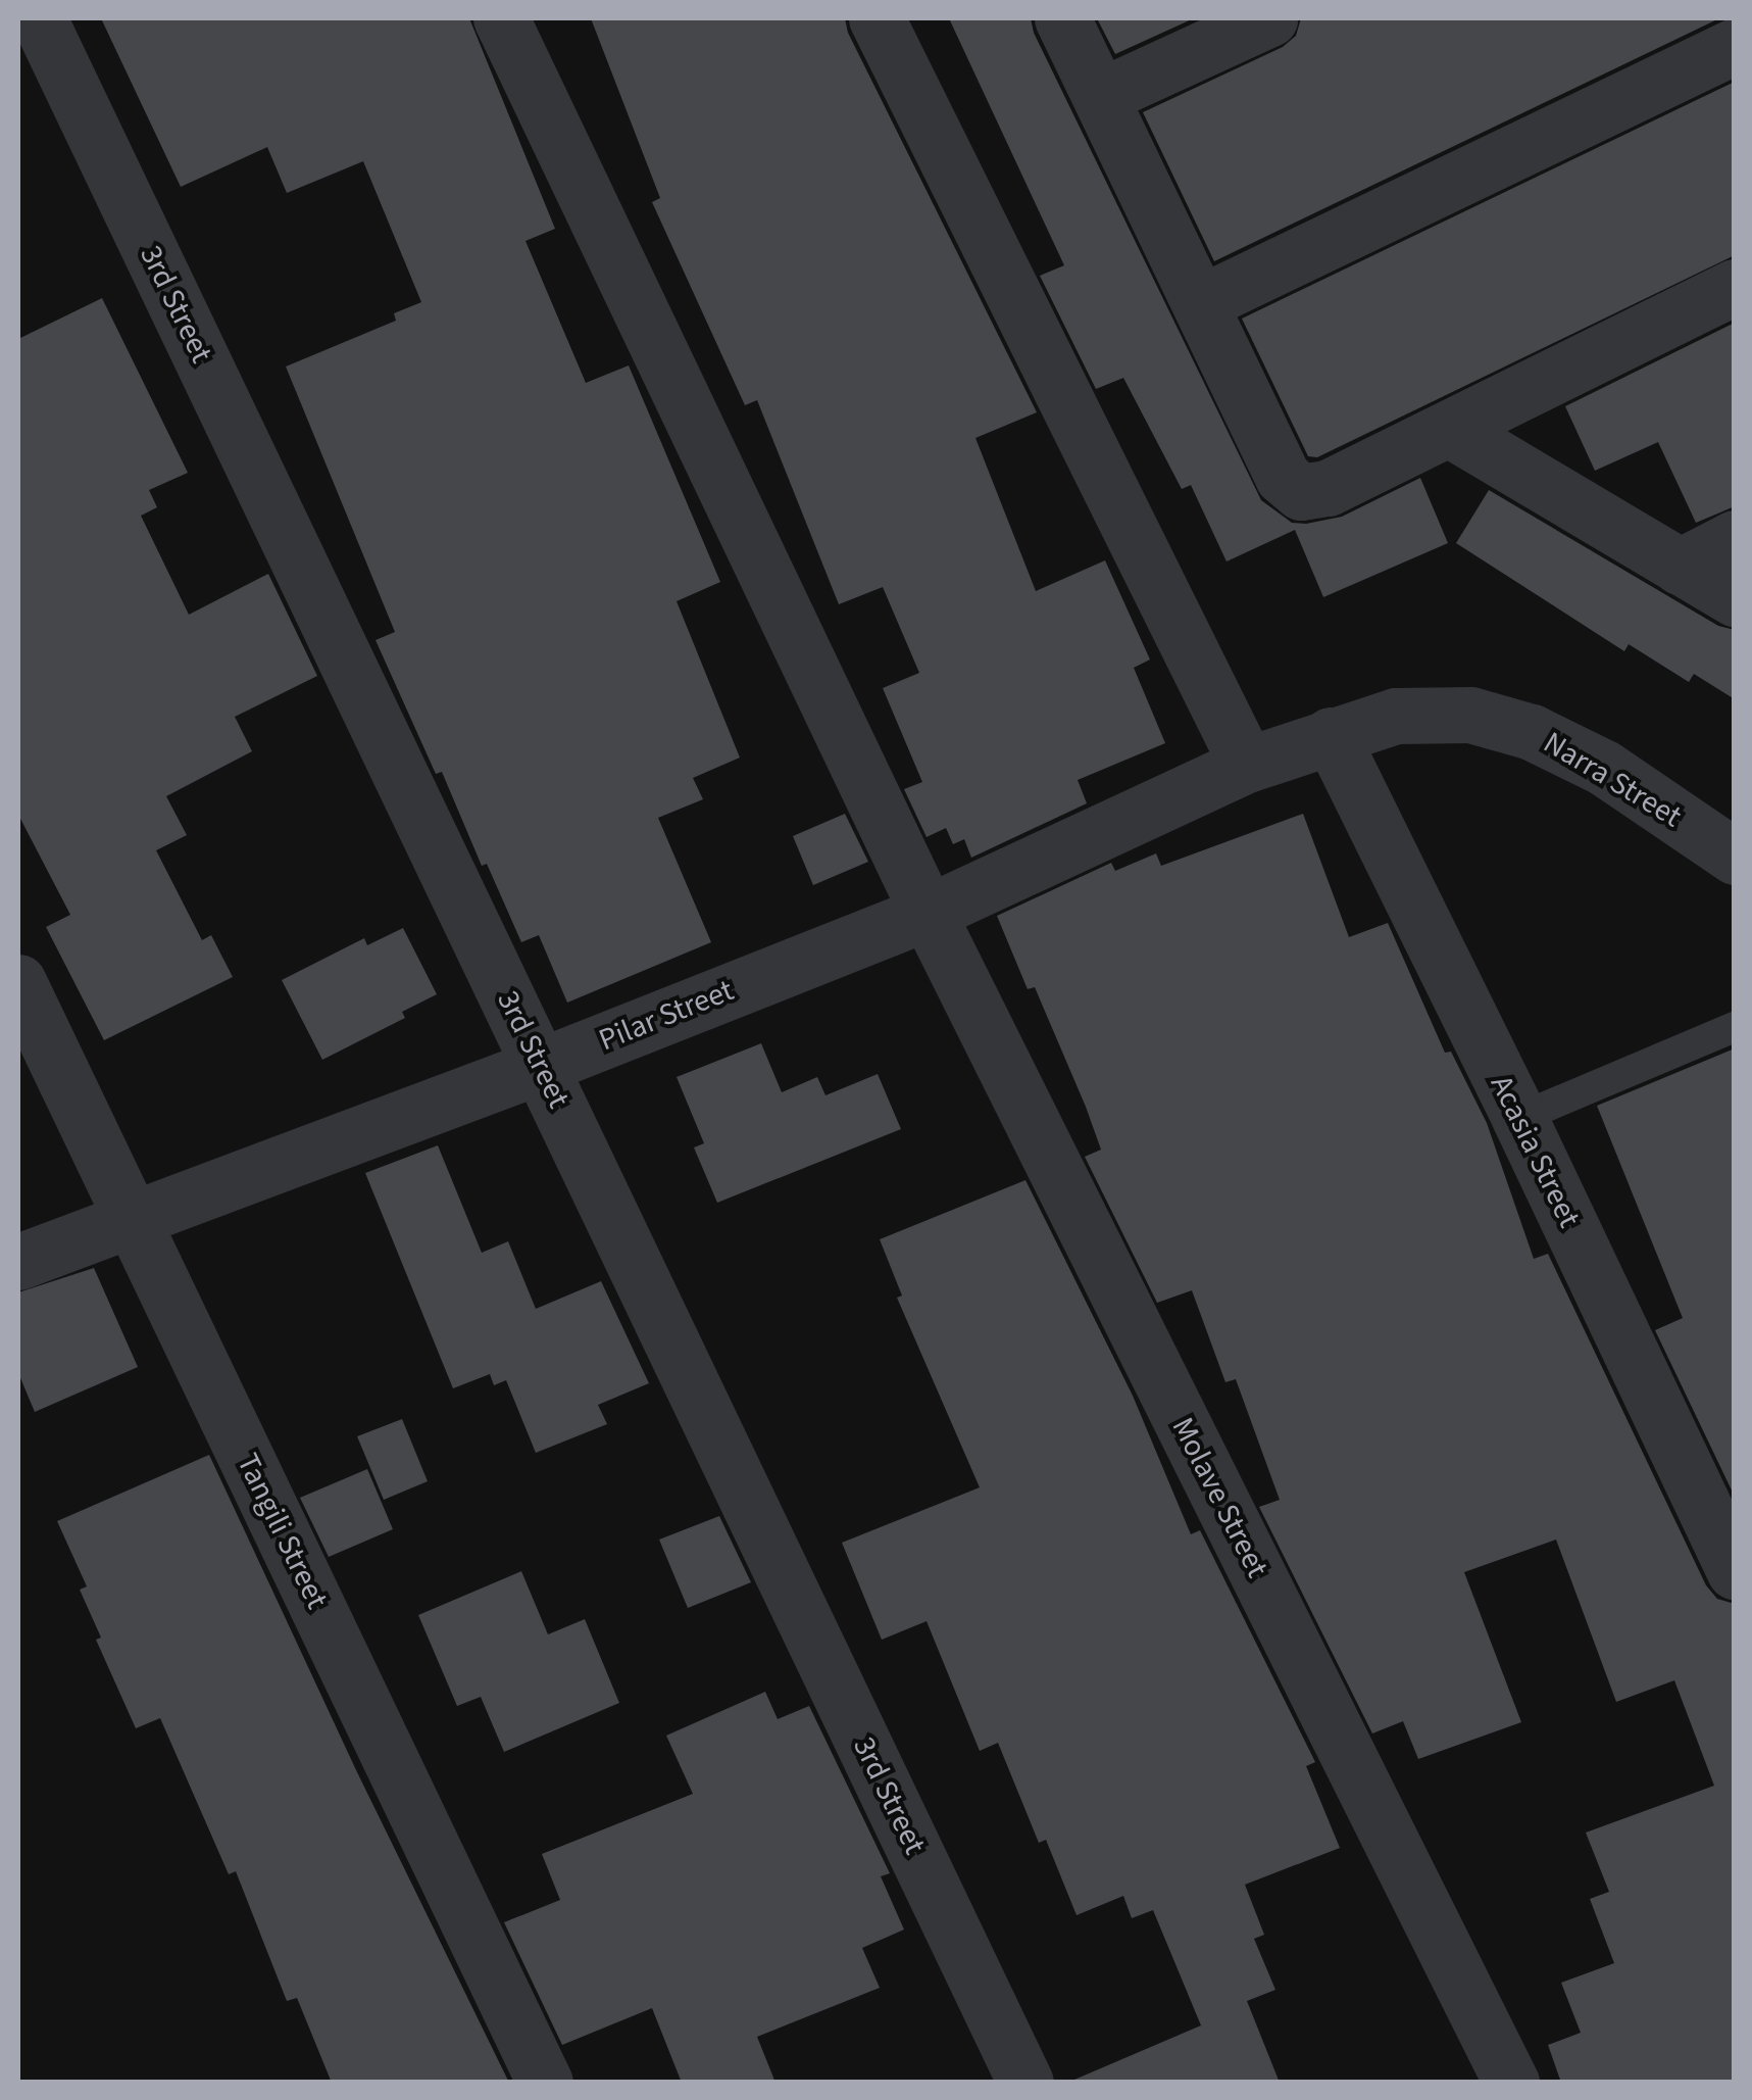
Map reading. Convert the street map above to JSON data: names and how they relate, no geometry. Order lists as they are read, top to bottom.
{
  "streets": {
    "street": [
      "3rd Street",
      "Narra Street",
      "Pilar Street",
      "Acasia Street",
      "Molave Street",
      "Tangili Street"
    ]
  },
  "crossings": [
    ["3rd Street", "Pilar Street"],
    ["Narra Street", "Pilar Street"],
    ["Narra Street", "Acasia Street"],
    ["Pilar Street", "Molave Street"],
    ["Pilar Street", "Tangili Street"]
  ]
}
